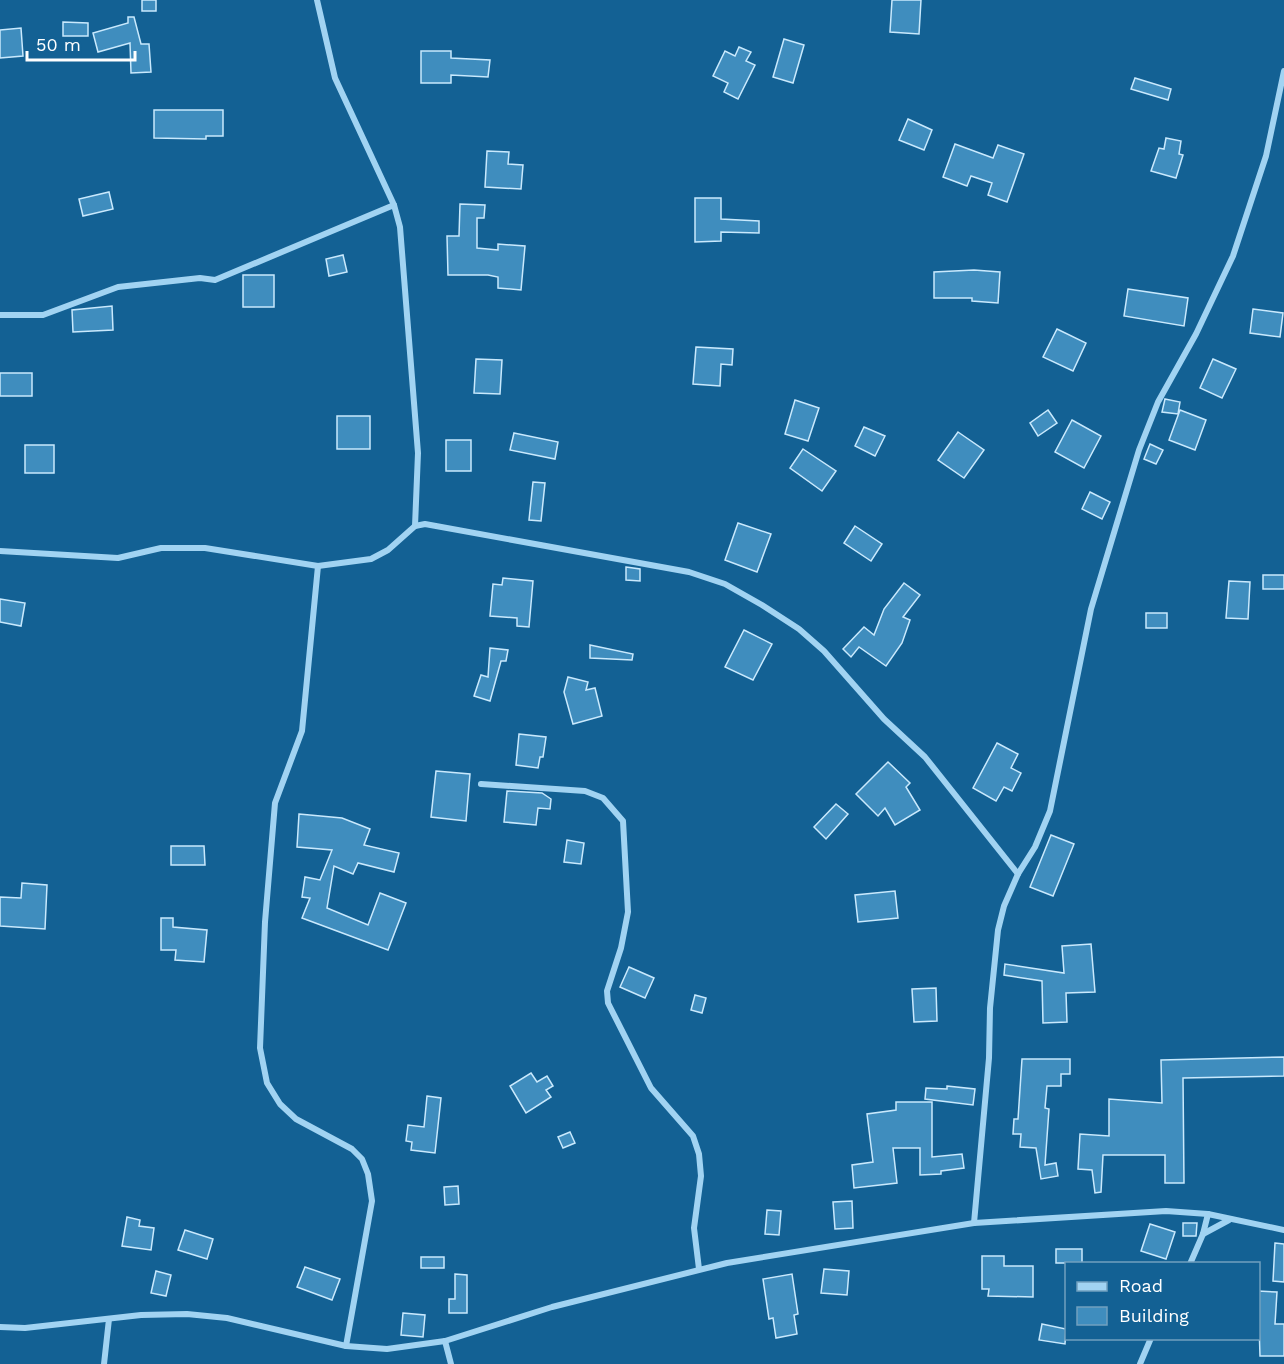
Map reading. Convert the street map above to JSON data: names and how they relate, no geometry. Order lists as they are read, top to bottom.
{
  "legend": ["Road", "Building"],
  "scale_bar": "50 m"
}
